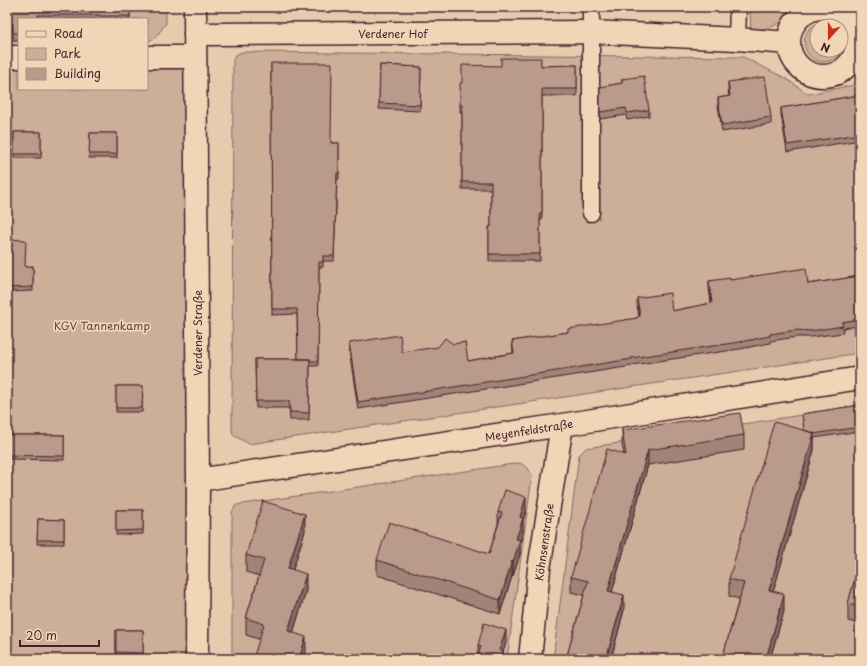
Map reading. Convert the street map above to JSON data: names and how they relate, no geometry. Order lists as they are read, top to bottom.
{
  "streets": {
    "street": [
      "Verdener Hof",
      "Verdener Straße",
      "Meyenfeldstraße",
      "Köhnsenstraße"
    ]
  },
  "crossings": [
    ["Verdener Hof", "Verdener Straße"],
    ["Verdener Straße", "Meyenfeldstraße"],
    ["Meyenfeldstraße", "Köhnsenstraße"]
  ],
  "parks": ["KGV Tannenkamp"],
  "legend": ["Road", "Park", "Building"],
  "scale_bar": "20 m",
  "north": "bottom"
}
